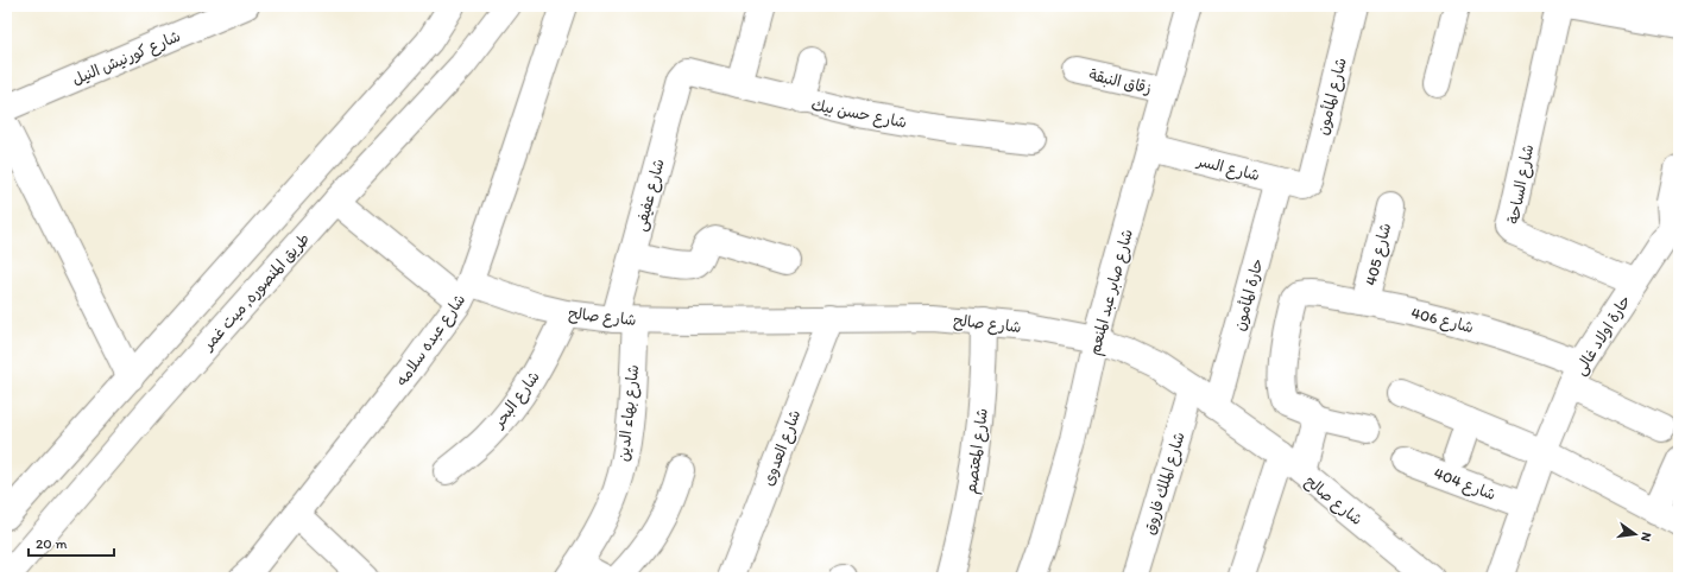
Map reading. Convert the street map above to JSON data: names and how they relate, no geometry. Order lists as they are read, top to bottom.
{
  "streets": {
    "street": [
      "شارع كورنيش النيل",
      "زقاق النبقة",
      "شارع المأمون",
      "شارع حسن بيك",
      "شارع السر",
      "شارع الساحة",
      "شارع عفيفى",
      "شارع 405",
      "طريق المنصوره, ميت غمر",
      "شارع صابر عبد المنعم",
      "حارة المأمون",
      "شارع صالح",
      "شارع 406",
      "حارة اولاد غالى",
      "شارع عبده سلامه",
      "شارع البحر",
      "شارع بهاء الدين",
      "شارع العدوى",
      "شارع المعتصم",
      "شارع الملك فاروق",
      "شارع 404"
    ]
  },
  "crossings": [
    ["زقاق النبقة", "شارع صابر عبد المنعم"],
    ["شارع المأمون", "شارع السر"],
    ["شارع حسن بيك", "شارع عفيفى"],
    ["شارع السر", "شارع صابر عبد المنعم"],
    ["شارع السر", "حارة المأمون"],
    ["شارع الساحة", "حارة اولاد غالى"],
    ["شارع عفيفى", "شارع صالح"],
    ["شارع عفيفى", "شارع بهاء الدين"],
    ["شارع 405", "شارع 406"],
    ["طريق المنصوره, ميت غمر", "شارع صالح"],
    ["شارع صابر عبد المنعم", "شارع صالح"],
    ["حارة المأمون", "شارع صالح"],
    ["شارع صالح", "شارع عبده سلامه"],
    ["شارع صالح", "شارع البحر"],
    ["شارع صالح", "شارع بهاء الدين"],
    ["شارع صالح", "شارع العدوى"],
    ["شارع صالح", "شارع المعتصم"],
    ["شارع صالح", "شارع الملك فاروق"],
    ["شارع 406", "حارة اولاد غالى"],
    ["حارة اولاد غالى", "شارع 404"]
  ],
  "scale_bar": "20 m",
  "north": "right"
}
